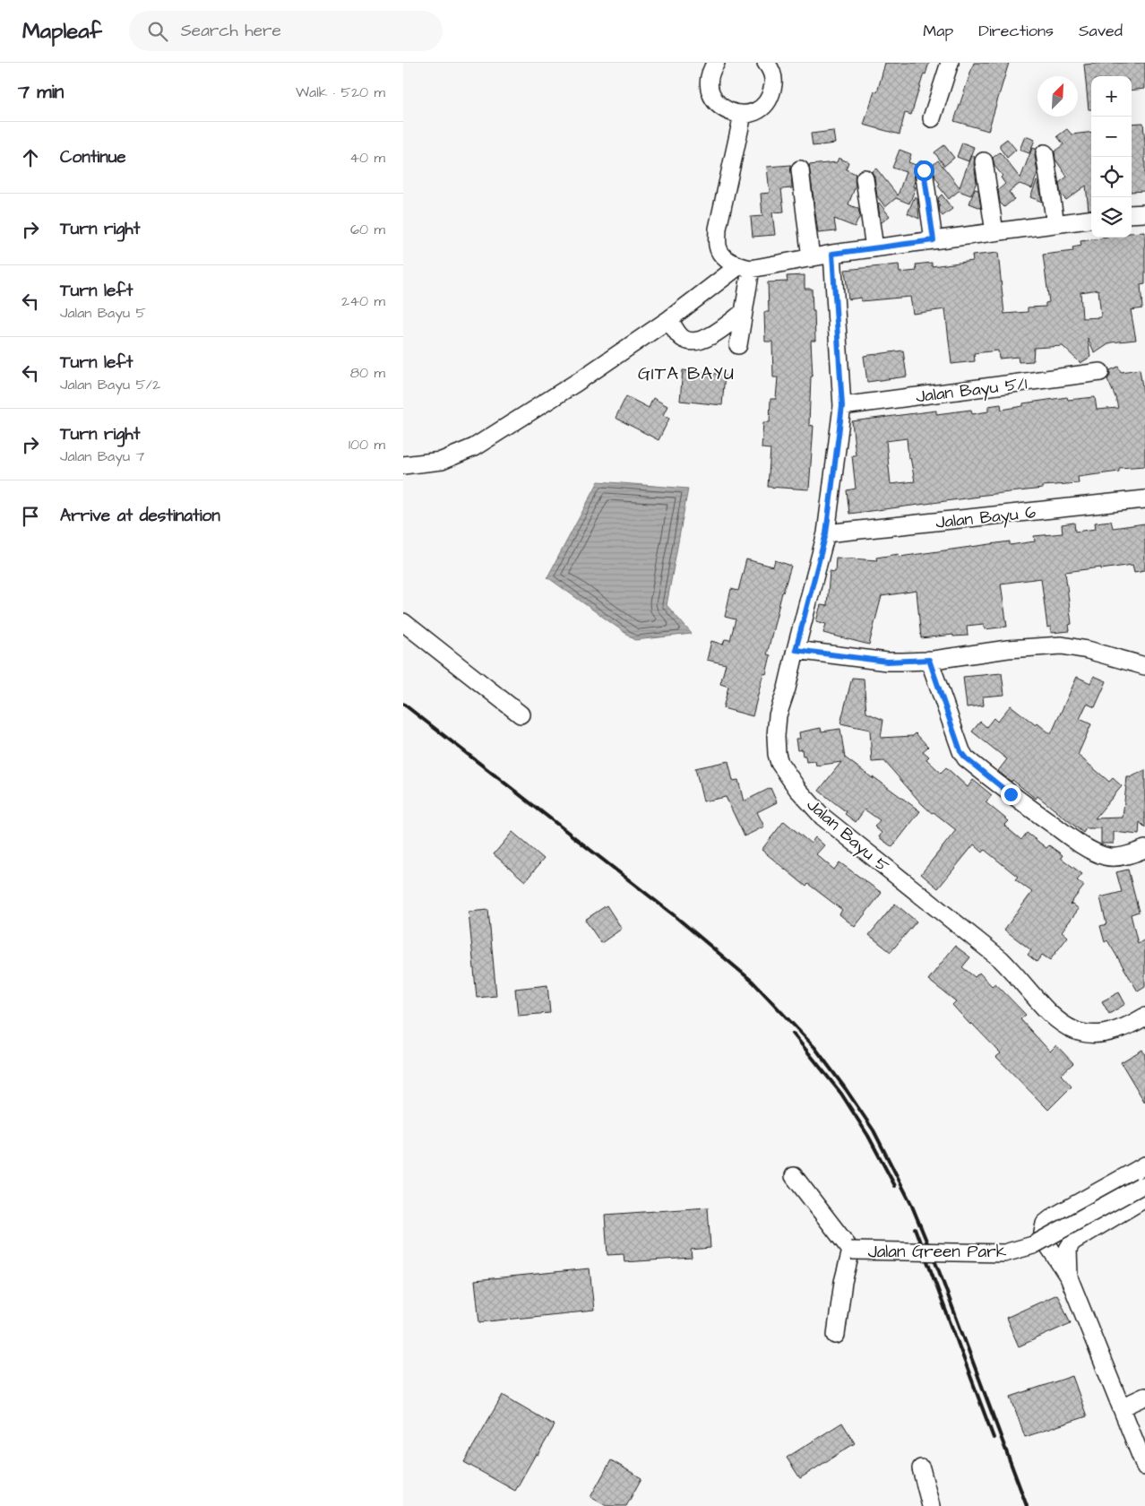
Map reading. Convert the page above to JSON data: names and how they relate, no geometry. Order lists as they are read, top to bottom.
{
  "streets": {
    "street": [
      "Jalan Bayu 5/1",
      "Jalan Bayu 6",
      "Jalan Bayu 5",
      "Jalan Green Park"
    ]
  },
  "crossings": [
    ["Jalan Bayu 5/1", "Jalan Bayu 5"],
    ["Jalan Bayu 6", "Jalan Bayu 5"]
  ],
  "districts": ["GITA BAYU"],
  "north": "top right",
  "page": {
    "header": "Mapleaf",
    "search": "Search here",
    "nav": ["Map", "Directions", "Saved"],
    "heading": ["7 min", "Walk · 520 m"],
    "map_buttons": ["+", "−"],
    "list": [
      ["Continue", "40 m"],
      ["Turn right", "60 m"],
      ["Turn left", "Jalan Bayu 5", "240 m"],
      ["Turn left", "Jalan Bayu 5/2", "80 m"],
      ["Turn right", "Jalan Bayu 7", "100 m"],
      "Arrive at destination"
    ]
  }
}
